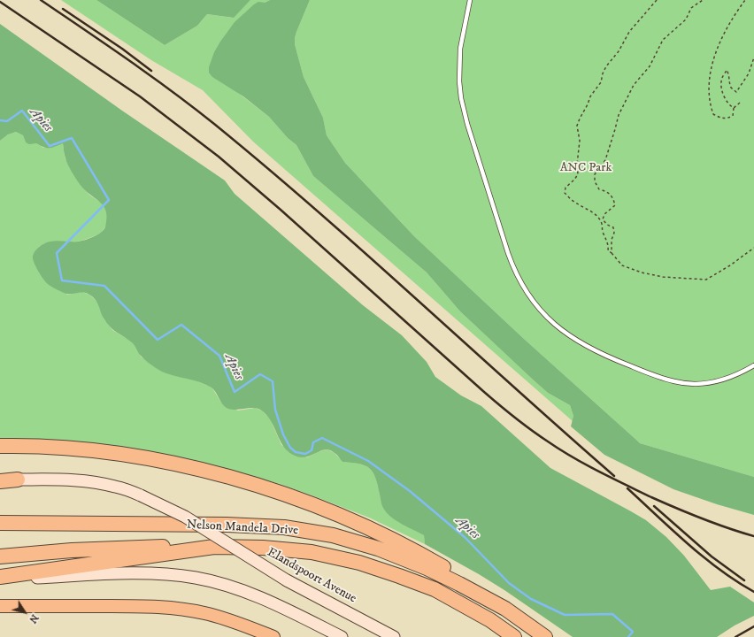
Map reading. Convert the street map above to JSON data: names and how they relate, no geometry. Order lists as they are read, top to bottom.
{
  "streets": {
    "highway": ["Nelson Mandela Drive"],
    "main road": ["Elandspoort Avenue"]
  },
  "water": ["Apies"],
  "parks": ["ANC Park"],
  "north": "bottom right"
}
